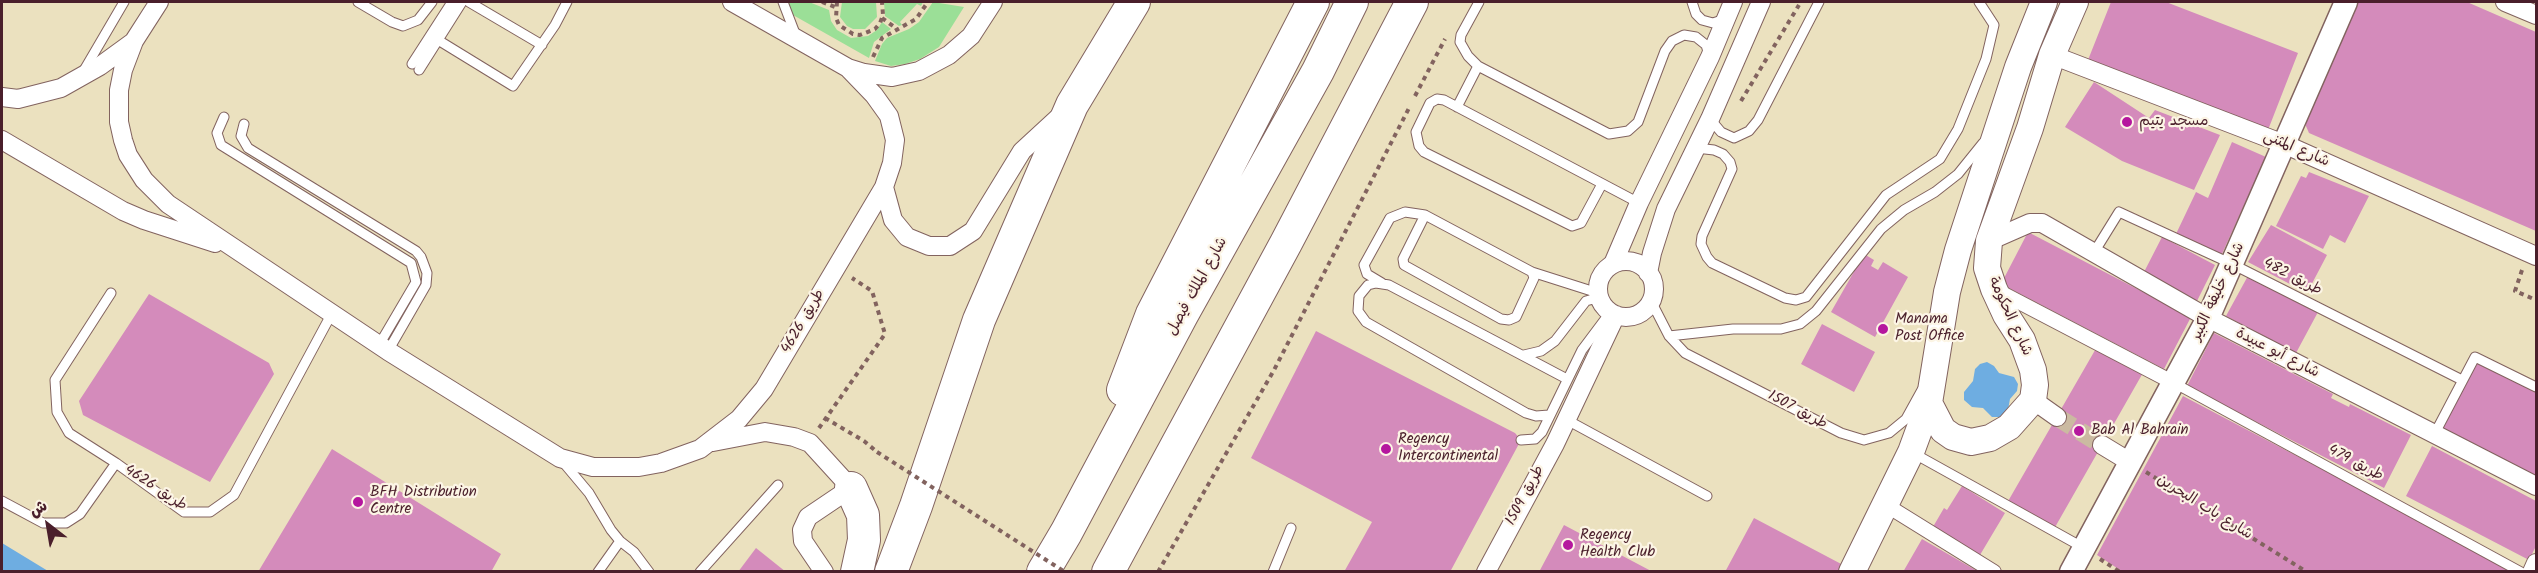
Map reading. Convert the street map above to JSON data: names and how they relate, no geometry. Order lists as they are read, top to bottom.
{
  "streets": {
    "highway": ["شارع الملك فيصل"],
    "main road": ["شارع الحكومة"],
    "street": [
      "شارع المثنى",
      "شارع خليفة الكبير",
      "طريق 4626",
      "شارع أبو عبيدة",
      "طريق 1509"
    ],
    "lane": ["طريق 482", "طريق 1507", "طريق 479"],
    "path": ["شارع باب البحرين"]
  },
  "crossings": [
    ["شارع المثنى", "شارع خليفة الكبير"],
    ["شارع المثنى", "شارع الحكومة"],
    ["طريق 482", "شارع خليفة الكبير"],
    ["طريق 482", "شارع أبو عبيدة"],
    ["شارع خليفة الكبير", "شارع أبو عبيدة"],
    ["شارع خليفة الكبير", "طريق 479"],
    ["شارع خليفة الكبير", "شارع باب البحرين"],
    ["شارع الحكومة", "شارع أبو عبيدة"],
    ["طريق 1507", "طريق 1509"]
  ],
  "places": [
    "مسجد يتيم",
    "Manama Post Office",
    "Bab Al Bahrain",
    "Regency Intercontinental",
    "BFH Distribution Centre",
    "Regency Health Club"
  ],
  "north": "top left"
}
